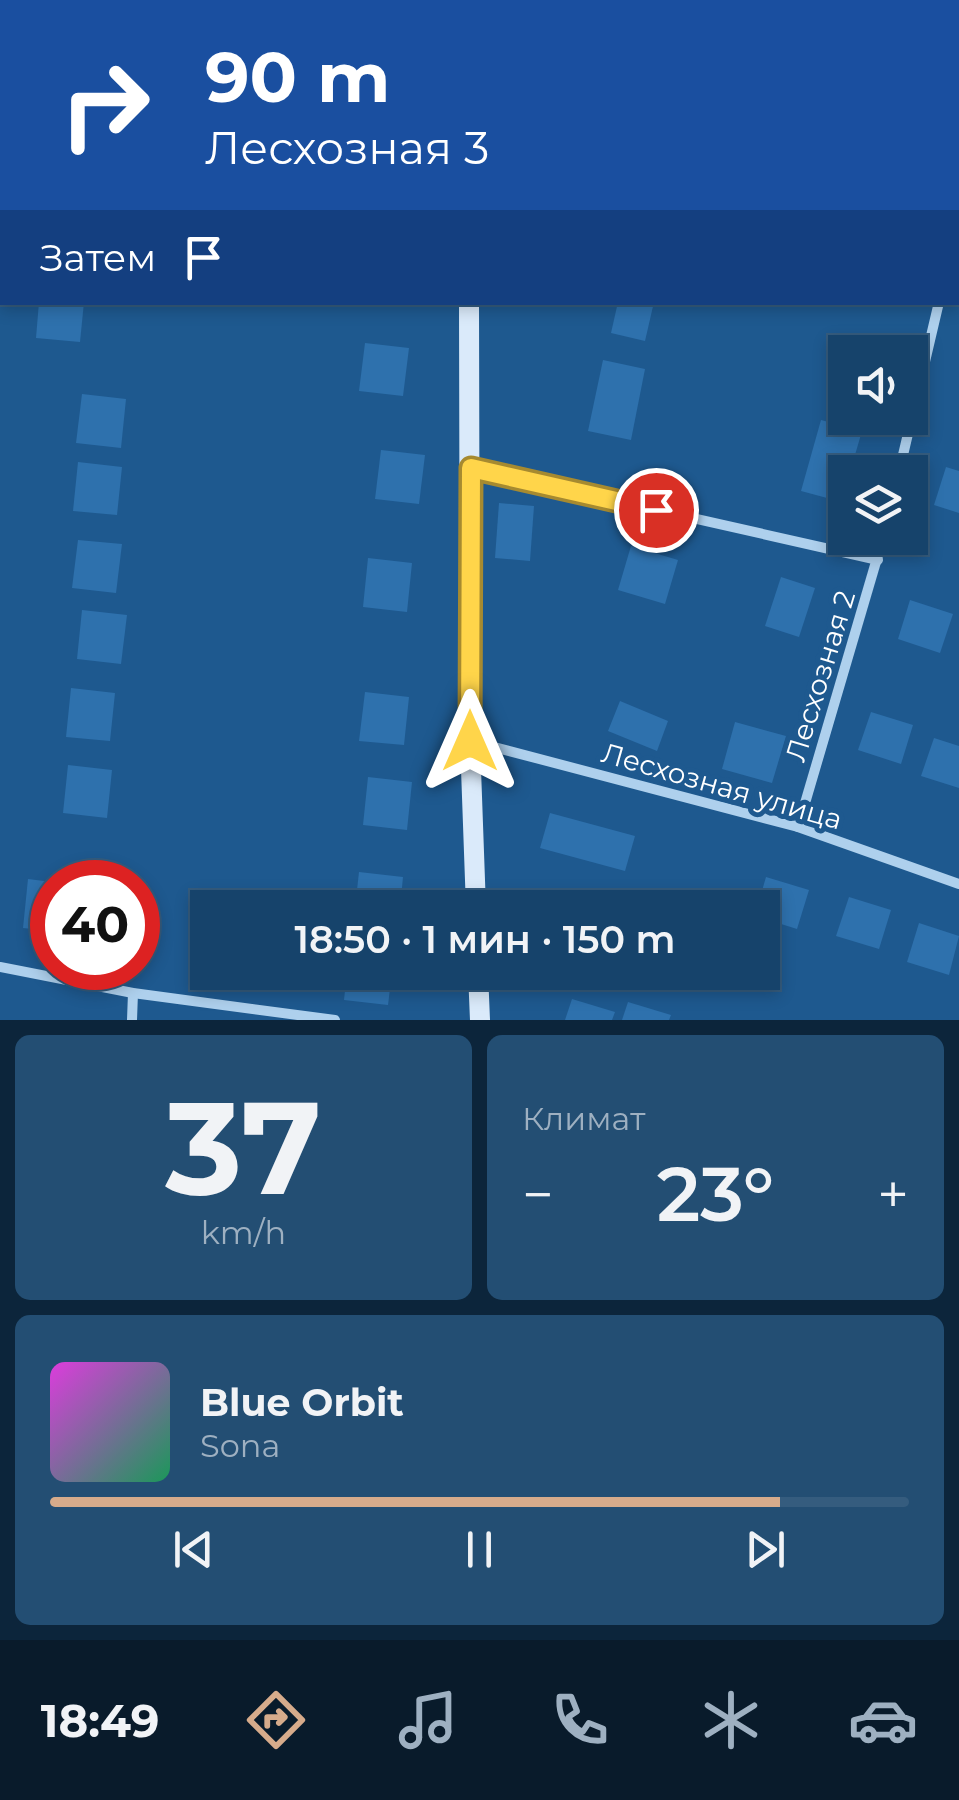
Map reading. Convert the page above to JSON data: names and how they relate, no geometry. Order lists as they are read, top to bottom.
{
  "streets": {
    "street": ["Лесхозная 2", "Лесхозная улица"]
  },
  "crossings": [
    ["Лесхозная 2", "Лесхозная улица"]
  ],
  "page": {
    "turn": ["90 m", "Лесхозная 3"],
    "then": "Затем",
    "limit": "40",
    "trip": "18:50 · 1 мин · 150 m",
    "tile": [
      ["37", "km/h"],
      "Климат"
    ],
    "heat": ["−", "23°", "+"],
    "song": ["Blue Orbit", "Sona"],
    "tabs": "18:49"
  }
}
